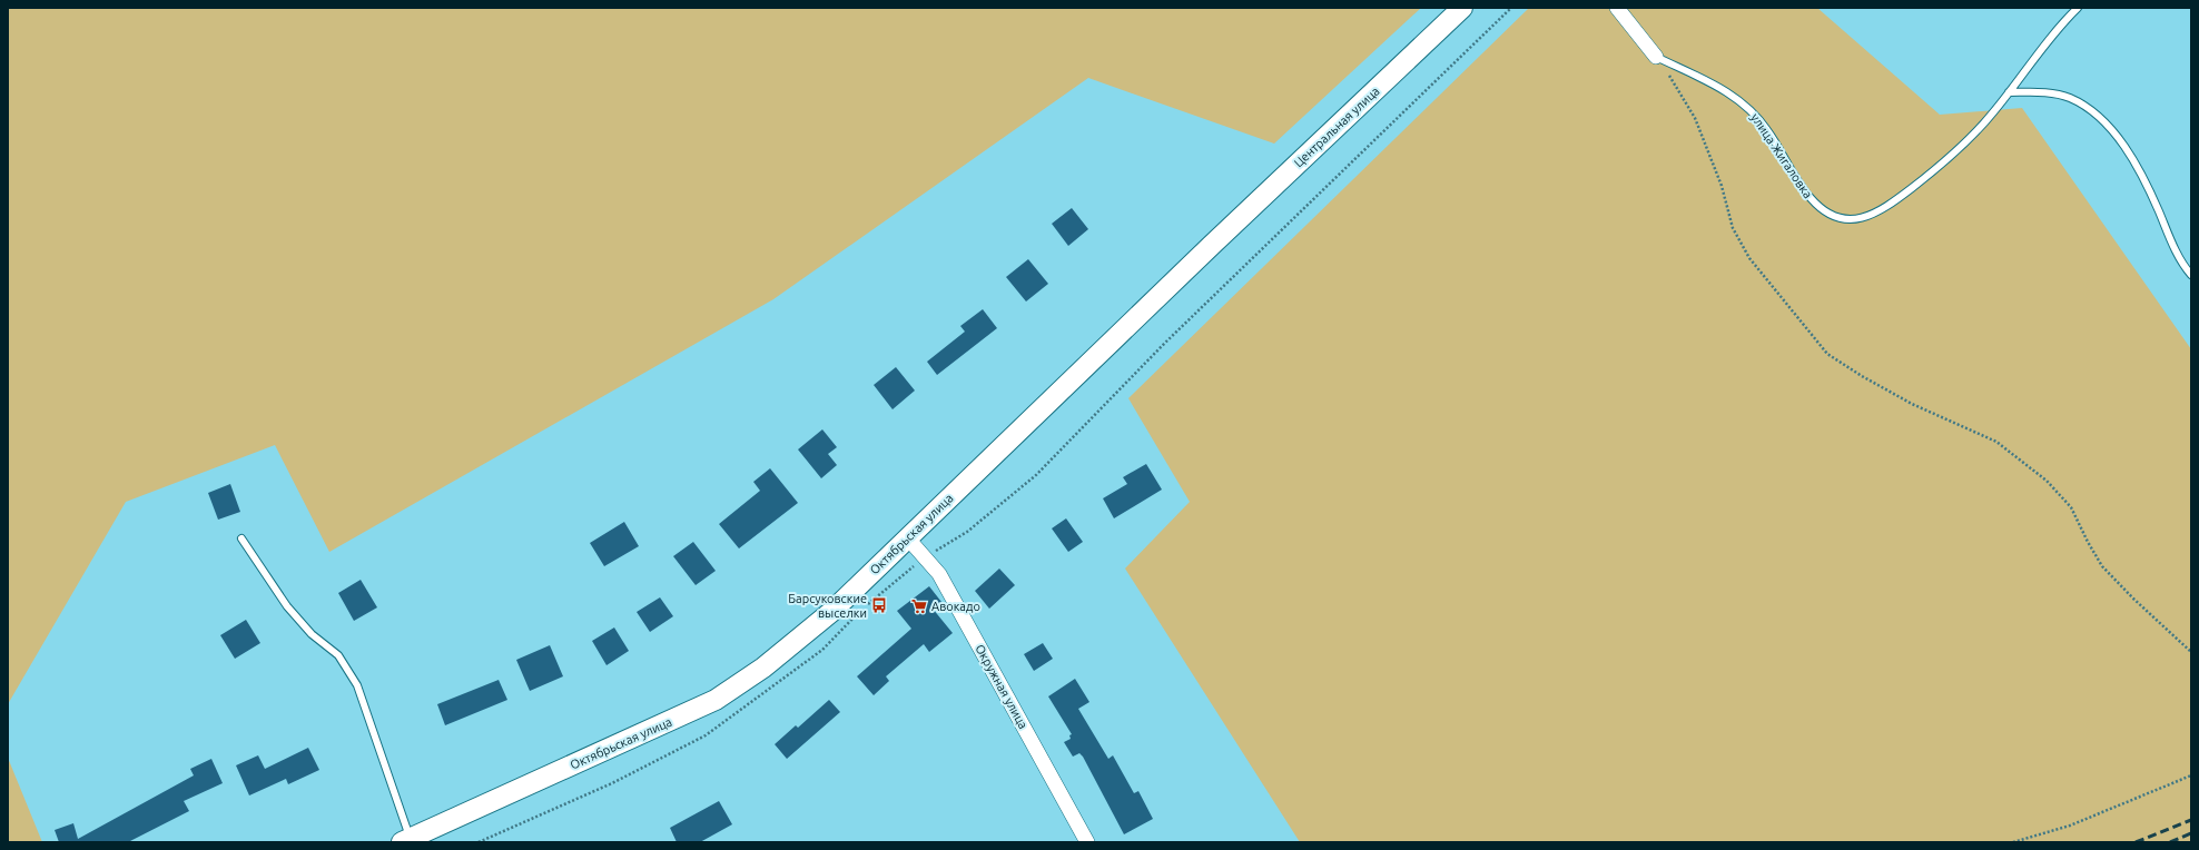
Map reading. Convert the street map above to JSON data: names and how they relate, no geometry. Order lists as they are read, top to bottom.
{
  "streets": {
    "main road": ["Центральная улица", "Октябрьская улица"],
    "street": ["улица Жигаловка", "Окружная улица"]
  },
  "crossings": [
    ["Центральная улица", "Октябрьская улица"],
    ["Октябрьская улица", "Окружная улица"]
  ],
  "places": {
    "bus stop": ["Барсуковские выселки"],
    "supermarket": ["Авокадо"]
  }
}
